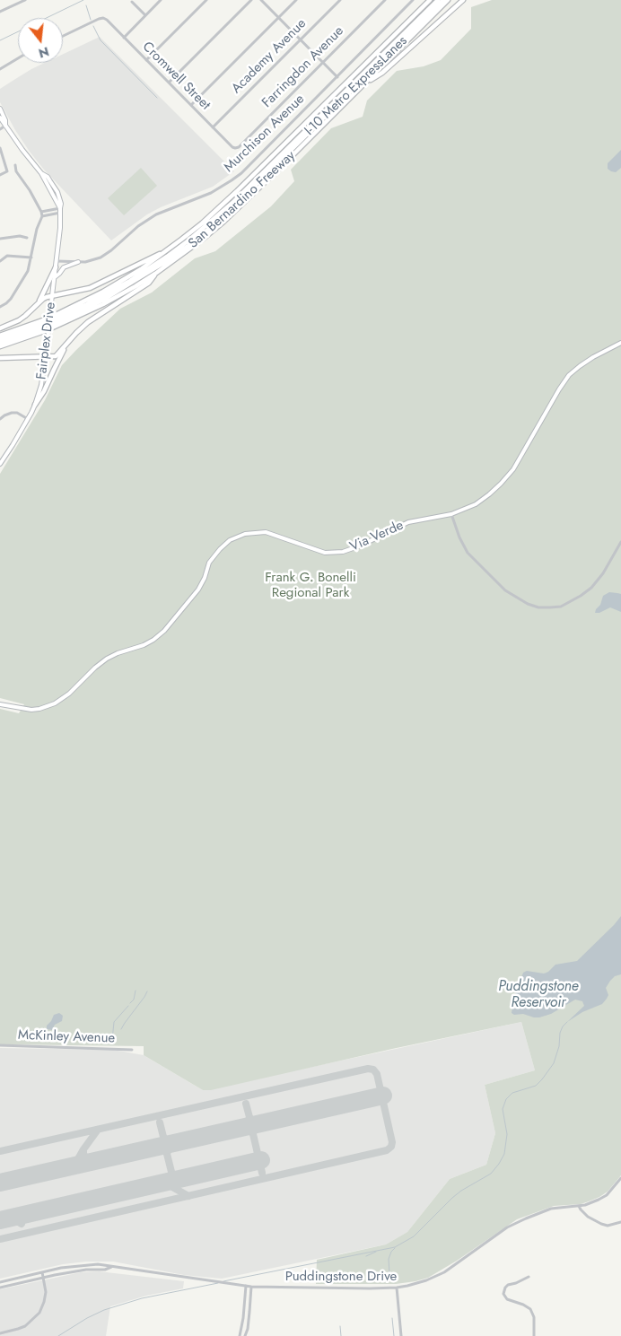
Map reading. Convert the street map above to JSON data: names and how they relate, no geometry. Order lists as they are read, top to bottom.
{
  "streets": {
    "highway": ["I-10 Metro ExpressLanes", "San Bernardino Freeway"],
    "main road": ["Fairplex Drive", "Via Verde"],
    "street": [
      "Academy Avenue",
      "Farringdon Avenue",
      "Cromwell Street",
      "Murchison Avenue",
      "McKinley Avenue",
      "Puddingstone Drive"
    ]
  },
  "crossings": [
    ["Academy Avenue", "Cromwell Street"],
    ["Farringdon Avenue", "Cromwell Street"],
    ["Murchison Avenue", "Fairplex Drive"]
  ],
  "water": ["Puddingstone Reservoir"],
  "parks": ["Frank G. Bonelli Regional Park"],
  "north": "bottom"
}
